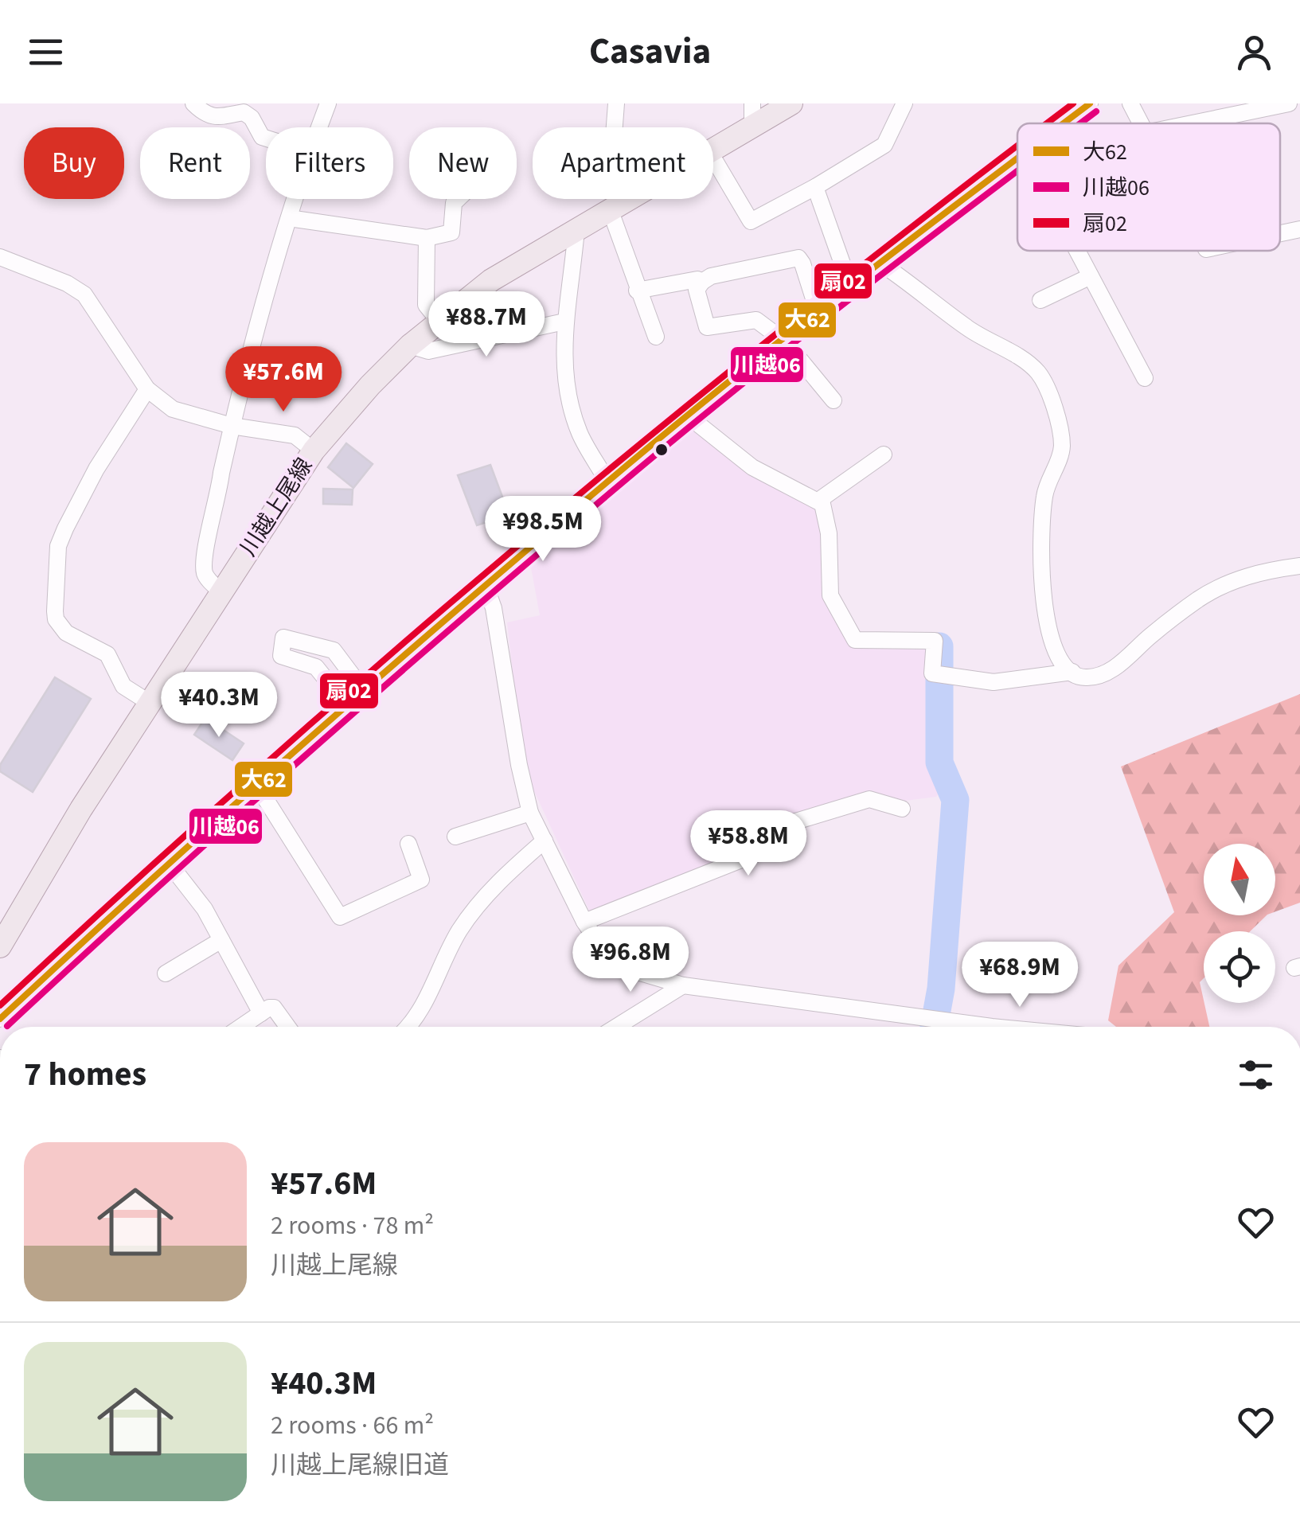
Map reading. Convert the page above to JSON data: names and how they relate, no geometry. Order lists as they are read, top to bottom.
{
  "streets": {
    "main road": ["川越上尾線"]
  },
  "lines": ["transit line 大62", "transit line 扇02", "transit line 川越06"],
  "legend": ["大62", "川越06", "扇02"],
  "north": "top",
  "page": {
    "header": "Casavia",
    "chip": [
      "Buy",
      "Rent",
      "Filters",
      "New",
      "Apartment"
    ],
    "price": [
      "¥88.7M",
      "¥57.6M",
      "¥98.5M",
      "¥40.3M",
      "¥58.8M",
      "¥96.8M",
      "¥68.9M"
    ],
    "heading": "7 homes",
    "list": [
      {
        "name": "¥57.6M",
        "note": "2 rooms · 78 m² · 川越上尾線"
      },
      {
        "name": "¥40.3M",
        "note": "2 rooms · 66 m² · 川越上尾線旧道"
      }
    ]
  }
}
